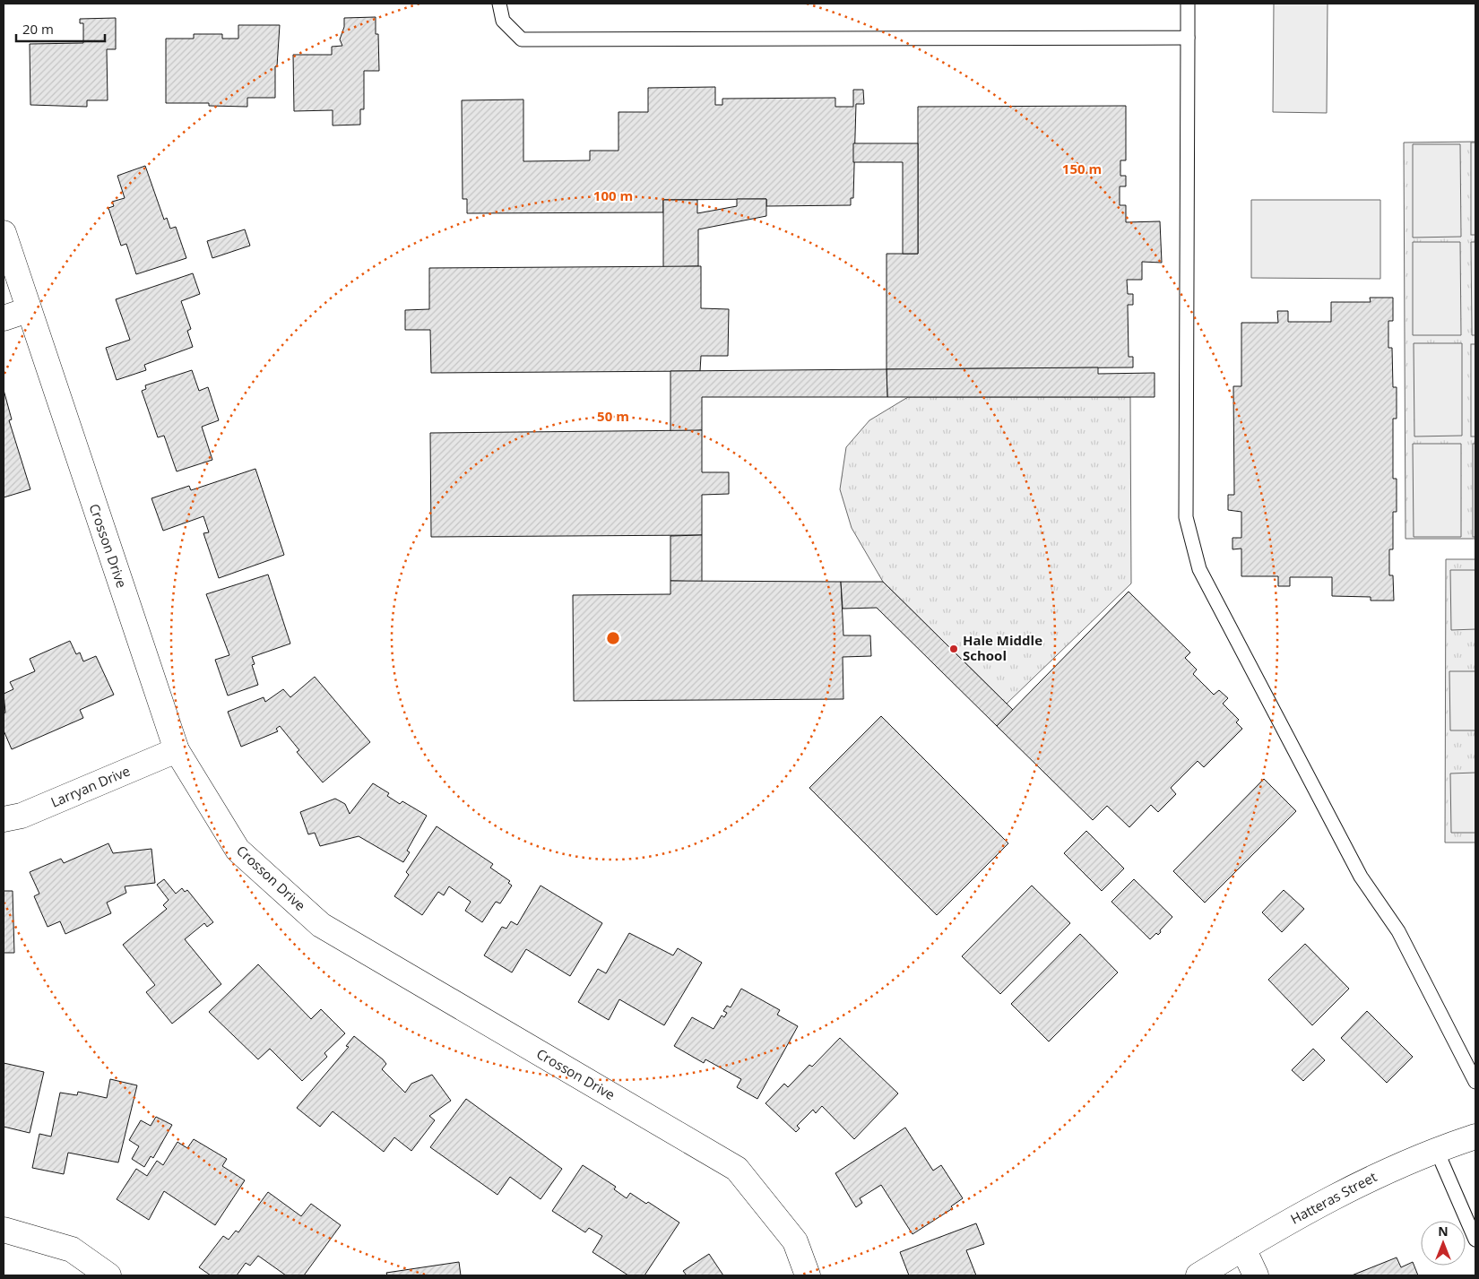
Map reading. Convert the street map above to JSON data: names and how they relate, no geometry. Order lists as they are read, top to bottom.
{
  "streets": {
    "street": ["Crosson Drive", "Larryan Drive", "Hatteras Street"]
  },
  "crossings": [
    ["Crosson Drive", "Larryan Drive"]
  ],
  "places": ["Hale Middle School"],
  "scale_bar": "20 m",
  "north": "top",
  "rings": ["150 m", "100 m", "50 m"]
}
